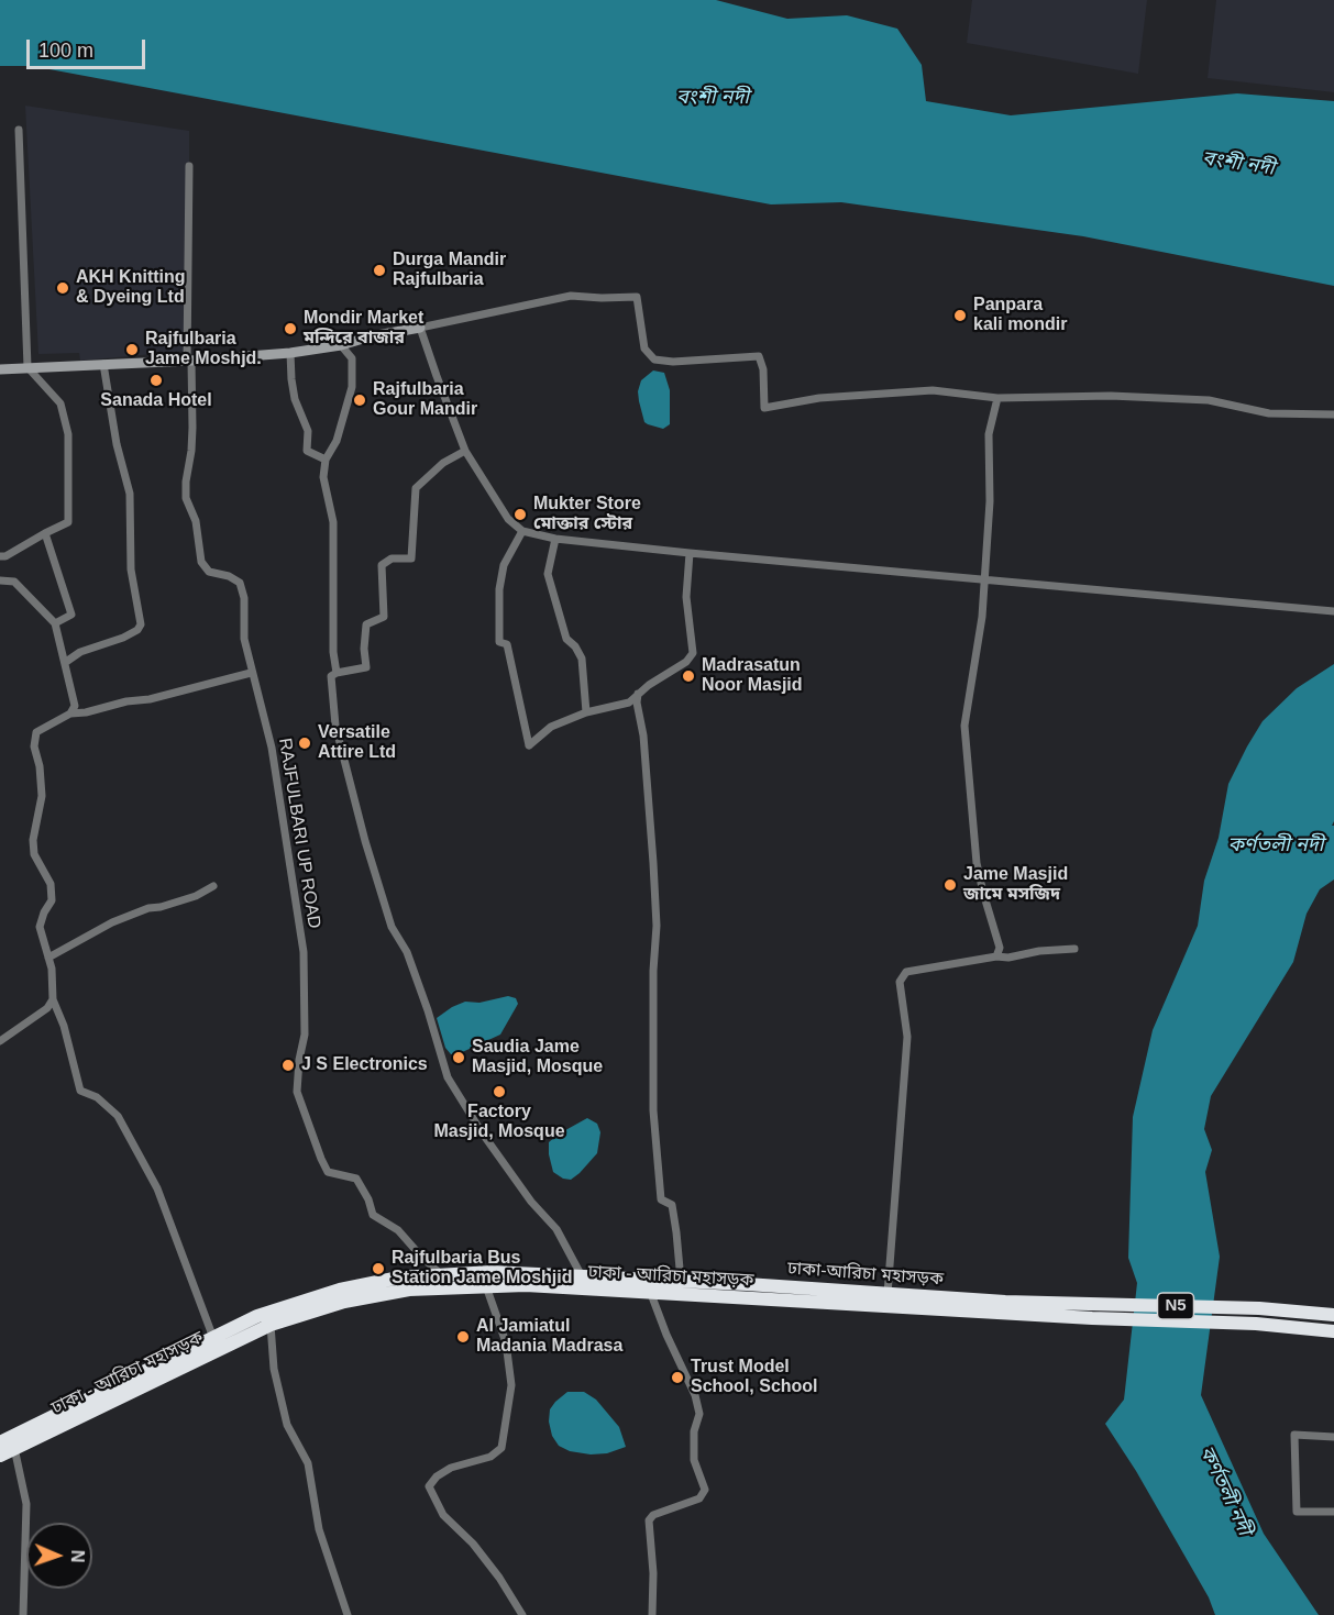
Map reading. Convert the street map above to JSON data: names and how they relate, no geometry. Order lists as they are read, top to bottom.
{
  "streets": {
    "highway": ["ঢাকা-আরিচা মহাসড়ক", "ঢাকা - আরিচা মহাসড়ক", "N5"],
    "street": ["RAJFULBARI UP ROAD"]
  },
  "crossings": [
    ["RAJFULBARI UP ROAD", "ঢাকা-আরিচা মহাসড়ক"],
    ["ঢাকা-আরিচা মহাসড়ক", "ঢাকা - আরিচা মহাসড়ক"],
    ["ঢাকা-আরিচা মহাসড়ক", "N5"],
    ["ঢাকা - আরিচা মহাসড়ক", "N5"]
  ],
  "water": ["বংশী নদী", "কর্ণতলী নদী"],
  "places": [
    "Durga Mandir Rajfulbaria",
    "AKH Knitting & Dyeing Ltd",
    "Panpara kali mondir",
    "Mondir Market মন্দিরে বাজার",
    "Rajfulbaria Jame Moshjd.",
    "Sanada Hotel",
    "Rajfulbaria Gour Mandir",
    "Mukter Store মোক্তার স্টোর",
    "Madrasatun Noor Masjid",
    "Versatile Attire Ltd",
    "Jame Masjid জামে মসজিদ",
    "Saudia Jame Masjid, Mosque",
    "J S Electronics",
    "Factory Masjid, Mosque",
    "Rajfulbaria Bus Station Jame Moshjid",
    "Al Jamiatul Madania Madrasa",
    "Trust Model School, School"
  ],
  "scale_bar": "100 m",
  "north": "right"
}
